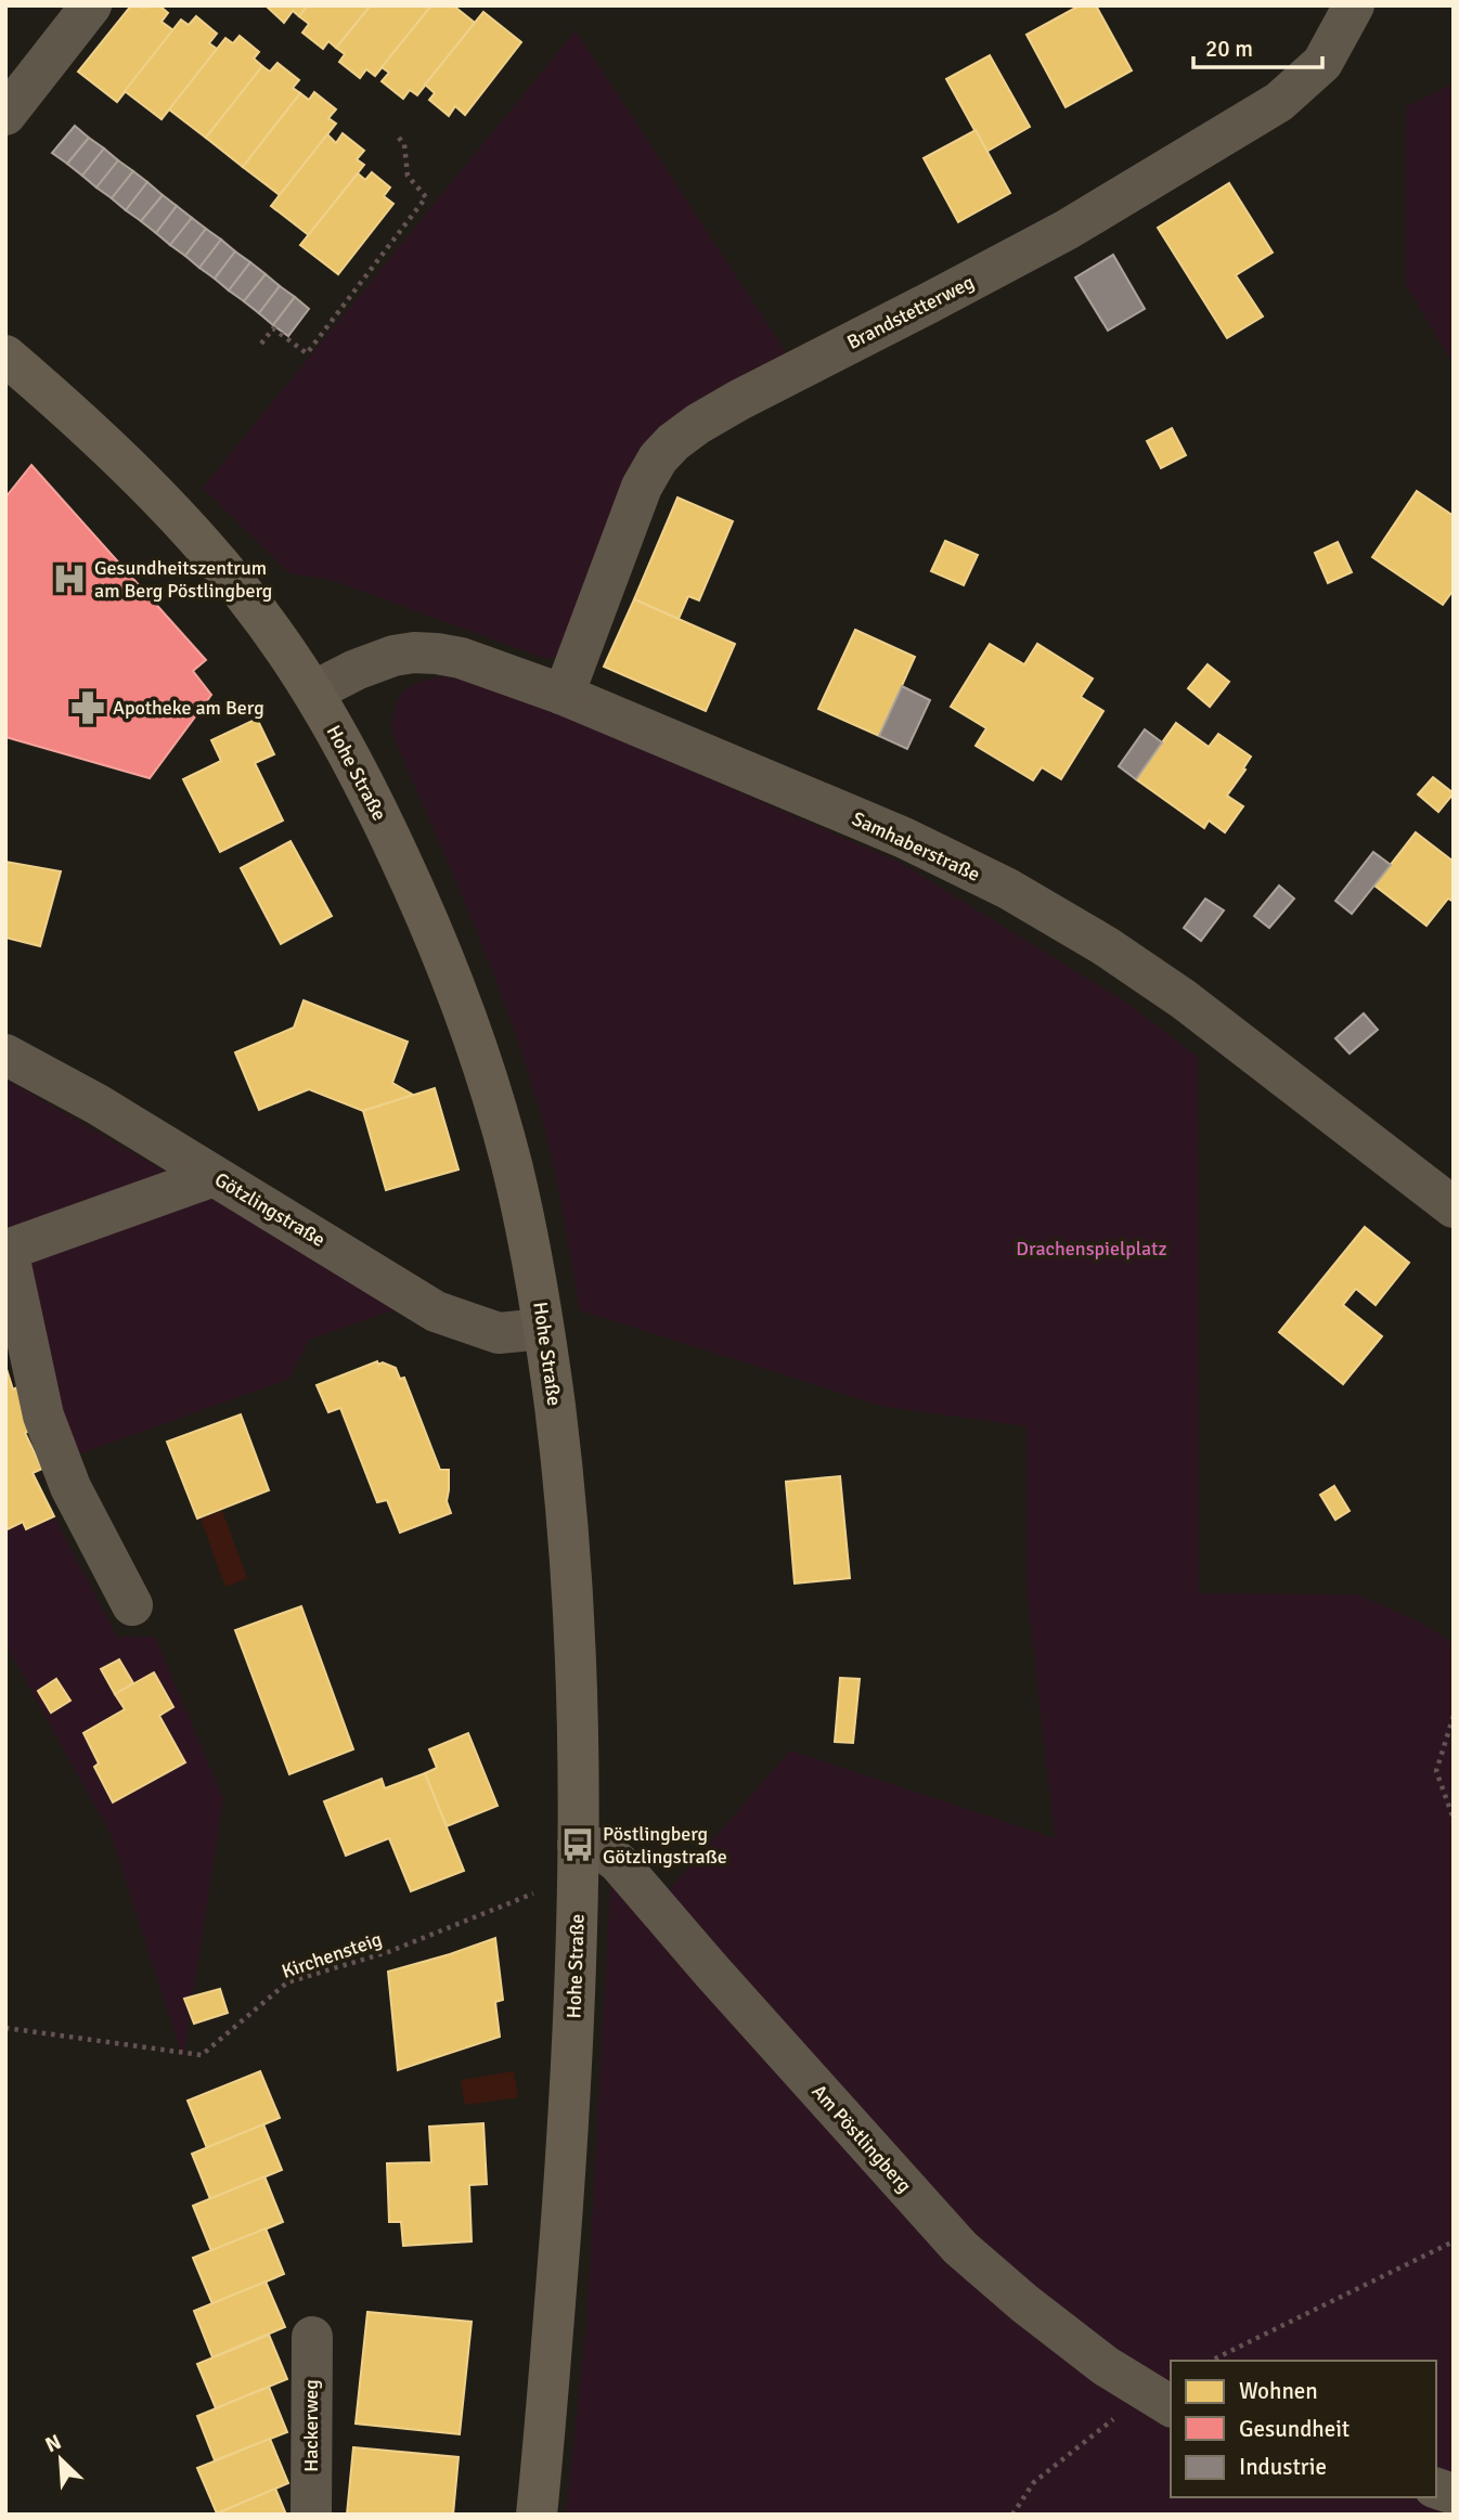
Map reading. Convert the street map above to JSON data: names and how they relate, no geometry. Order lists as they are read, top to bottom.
{
  "streets": {
    "main road": ["Hohe Straße"],
    "street": [
      "Brandstetterweg",
      "Samhaberstraße",
      "Götzlingstraße",
      "Am Pöstlingberg",
      "Hackerweg"
    ],
    "path": ["Kirchensteig"]
  },
  "crossings": [
    ["Brandstetterweg", "Samhaberstraße"],
    ["Hohe Straße", "Samhaberstraße"],
    ["Hohe Straße", "Götzlingstraße"],
    ["Hohe Straße", "Am Pöstlingberg"]
  ],
  "parks": ["Drachenspielplatz"],
  "places": {
    "hospital": ["Gesundheitszentrum am Berg Pöstlingberg"],
    "pharmacy": ["Apotheke am Berg"],
    "bus stop": ["Pöstlingberg Götzlingstraße"]
  },
  "legend": ["Wohnen", "Gesundheit", "Industrie"],
  "scale_bar": "20 m",
  "north": "top left"
}
